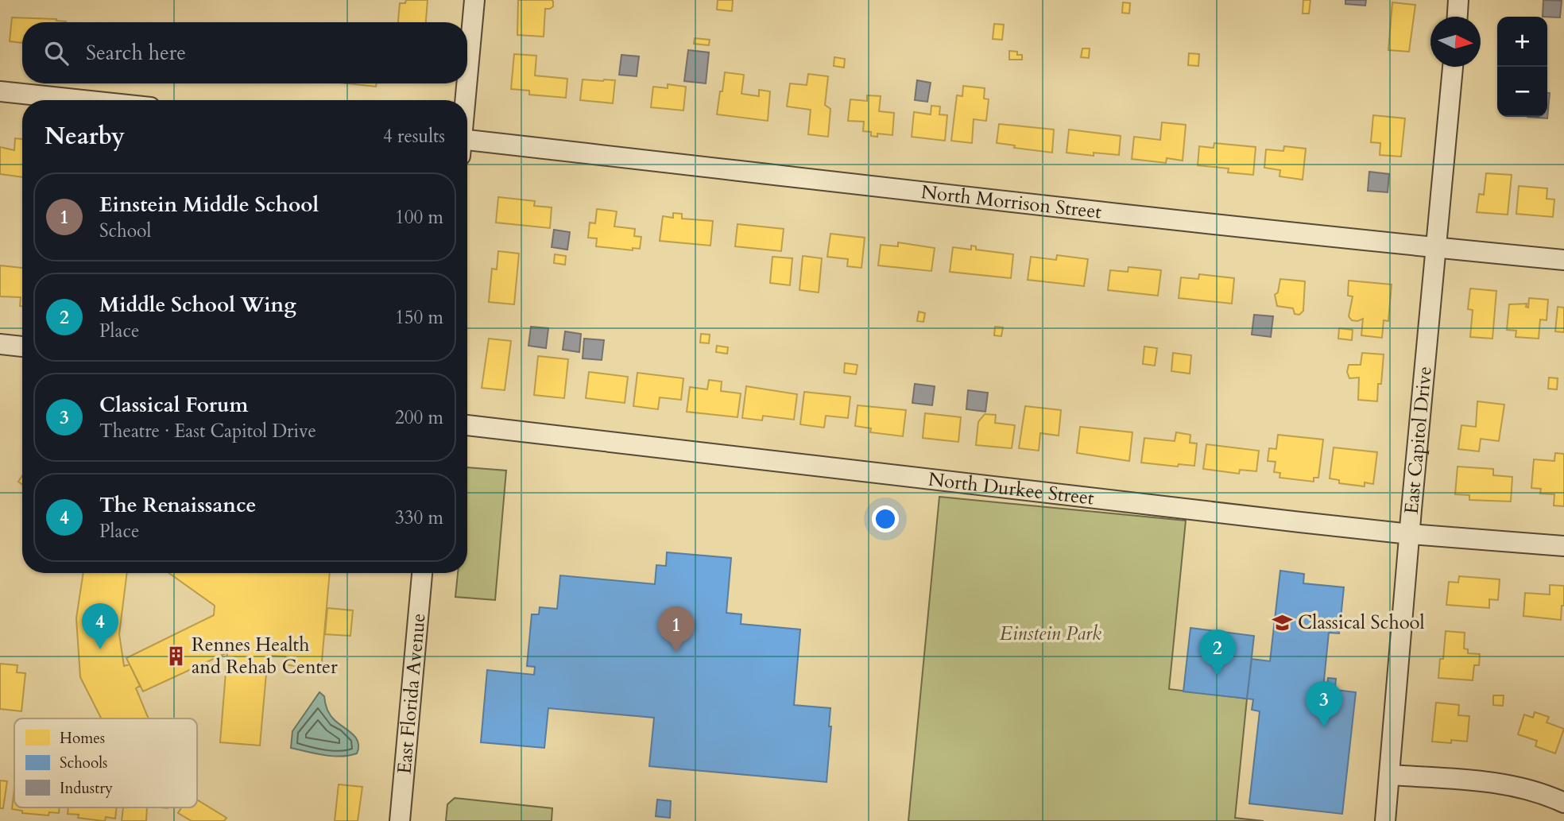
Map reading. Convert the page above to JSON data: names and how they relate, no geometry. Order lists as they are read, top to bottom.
{
  "streets": {
    "street": [
      "North Morrison Street",
      "East Capitol Drive",
      "North Durkee Street",
      "East Florida Avenue"
    ]
  },
  "crossings": [
    ["North Morrison Street", "East Capitol Drive"],
    ["East Capitol Drive", "North Durkee Street"]
  ],
  "parks": ["Einstein Park"],
  "places": {
    "school or university": ["Classical School"],
    "building": ["Rennes Health and Rehab Center"]
  },
  "legend": ["Homes", "Schools", "Industry"],
  "north": "right",
  "page": {
    "map_buttons": ["+", "−"],
    "search": "Search here",
    "heading": ["Nearby", "4 results"],
    "list": [
      {
        "mark": "1",
        "name": "Einstein Middle School",
        "note": "School",
        "value": "100 m"
      },
      {
        "mark": "2",
        "name": "Middle School Wing",
        "note": "Place",
        "value": "150 m"
      },
      {
        "mark": "3",
        "name": "Classical Forum",
        "note": "Theatre · East Capitol Drive",
        "value": "200 m"
      },
      {
        "mark": "4",
        "name": "The Renaissance",
        "note": "Place",
        "value": "330 m"
      }
    ],
    "pins": [
      "4",
      "1",
      "2",
      "3"
    ]
  }
}
